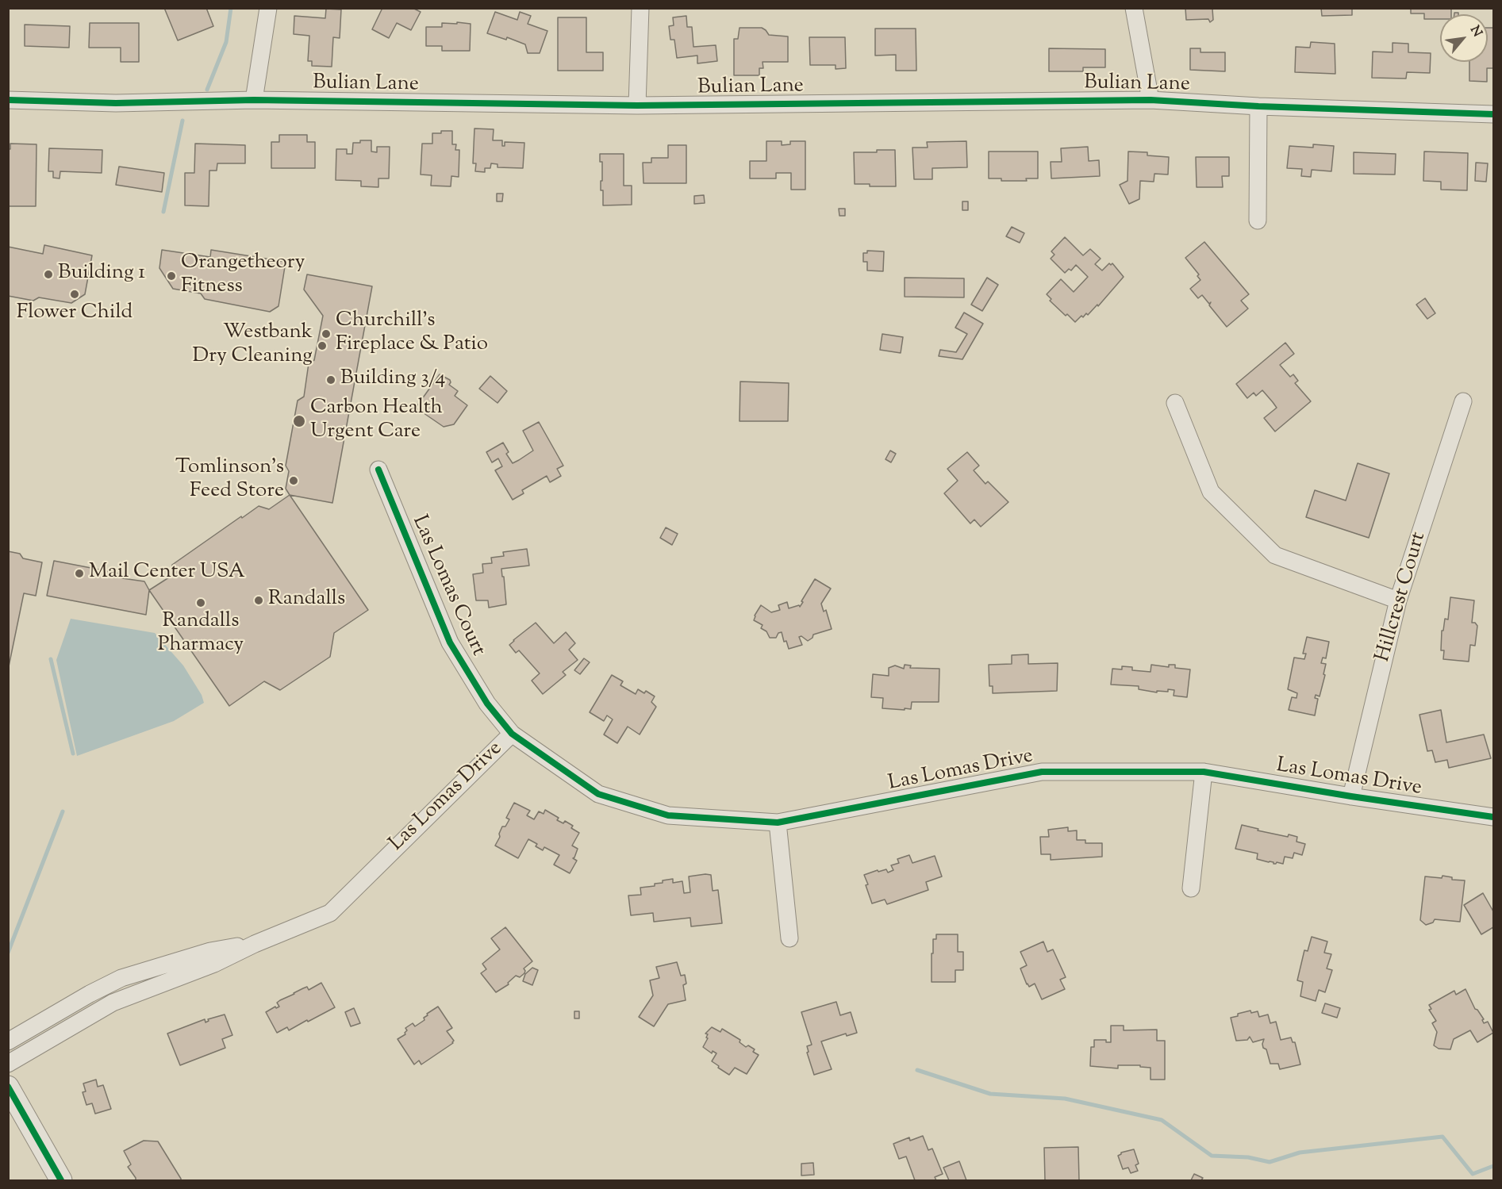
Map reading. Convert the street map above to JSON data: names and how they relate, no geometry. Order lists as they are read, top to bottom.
{
  "streets": {
    "street": [
      "Bulian Lane",
      "Las Lomas Court",
      "Hillcrest Court",
      "Las Lomas Drive"
    ]
  },
  "crossings": [
    ["Las Lomas Court", "Las Lomas Drive"],
    ["Hillcrest Court", "Las Lomas Drive"]
  ],
  "places": [
    "Building 1",
    "Orangetheory Fitness",
    "Flower Child",
    "Churchill's Fireplace & Patio",
    "Westbank Dry Cleaning",
    "Building 3/4",
    "Carbon Health Urgent Care",
    "Tomlinson's Feed Store",
    "Mail Center USA",
    "Randalls",
    "Randalls Pharmacy"
  ],
  "north": "top right"
}
